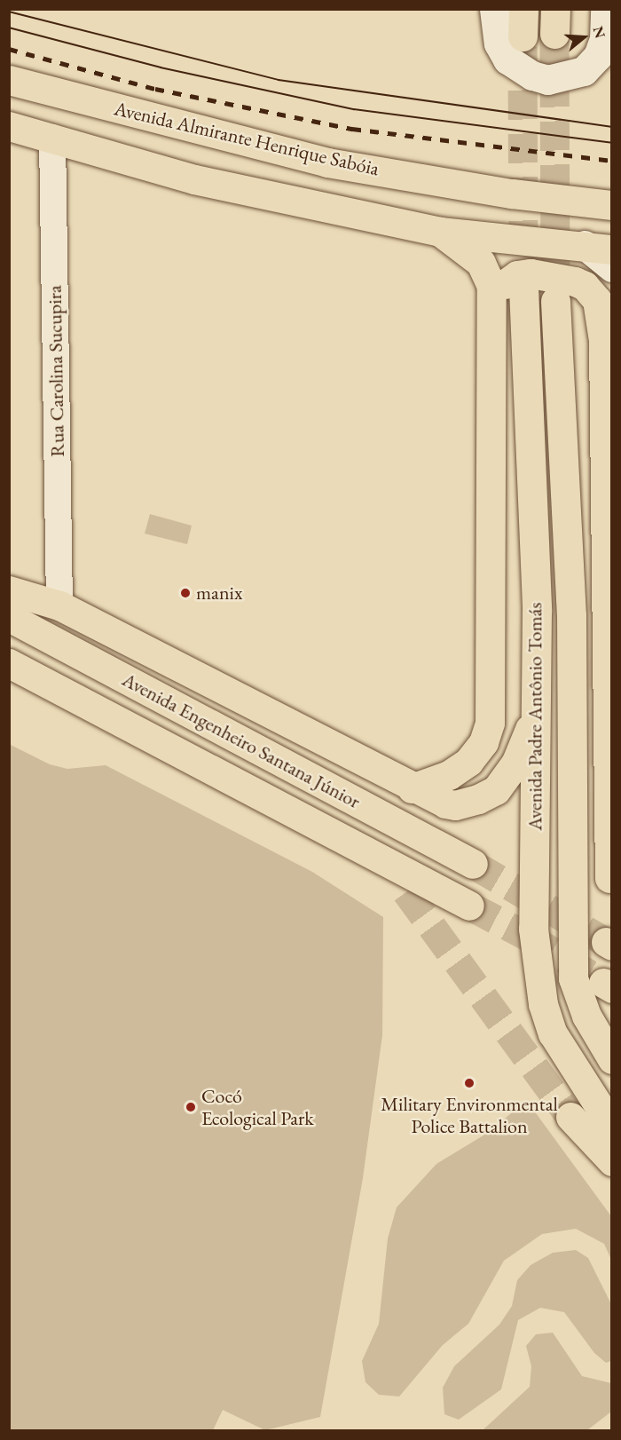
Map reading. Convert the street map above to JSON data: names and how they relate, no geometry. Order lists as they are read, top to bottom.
{
  "streets": {
    "main road": ["Avenida Almirante Henrique Sabóia", "Avenida Padre Antônio Tomás", "Avenida Engenheiro Santana Júnior"],
    "street": ["Rua Carolina Sucupira"]
  },
  "places": ["manix", "Military Environmental Police Battalion", "Cocó Ecological Park"],
  "north": "right"
}
